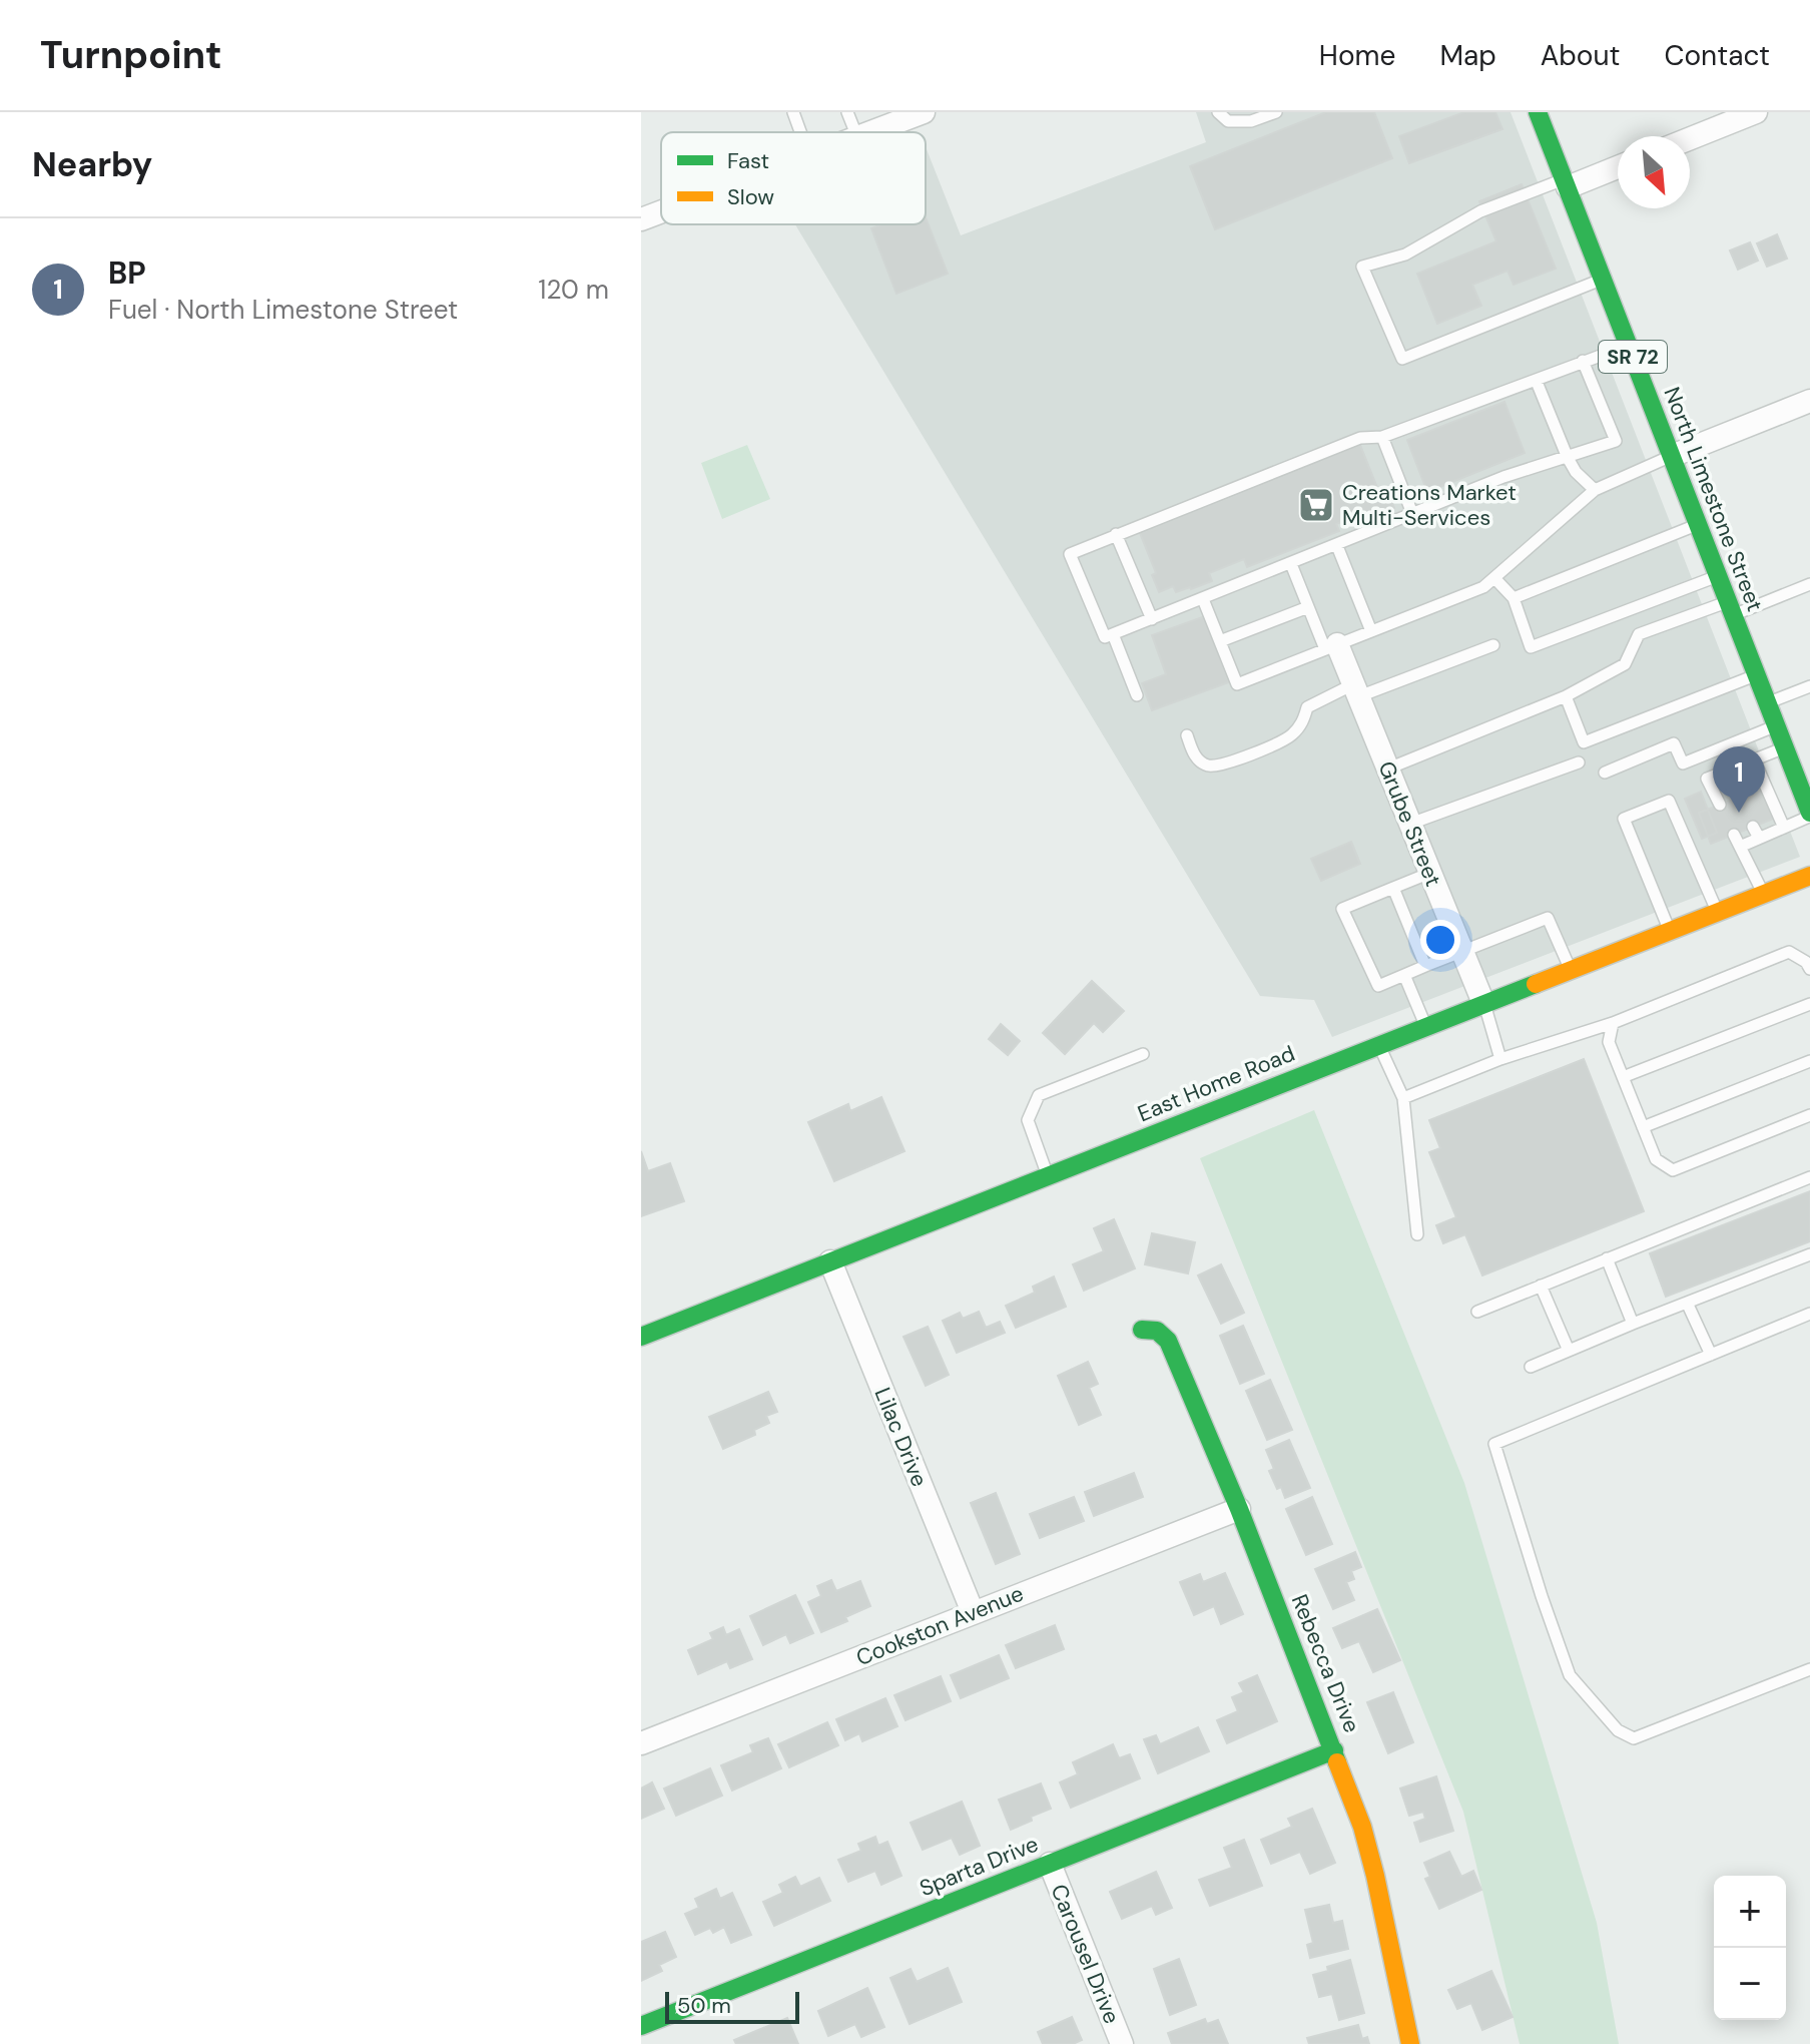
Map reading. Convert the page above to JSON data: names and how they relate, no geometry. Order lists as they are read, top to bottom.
{
  "streets": {
    "street": [
      "SR 72",
      "North Limestone Street",
      "Grube Street",
      "East Home Road",
      "Lilac Drive",
      "Cookston Avenue",
      "Rebecca Drive",
      "Sparta Drive",
      "Carousel Drive"
    ]
  },
  "crossings": [
    ["Grube Street", "East Home Road"],
    ["East Home Road", "Lilac Drive"],
    ["Lilac Drive", "Cookston Avenue"],
    ["Cookston Avenue", "Rebecca Drive"],
    ["Rebecca Drive", "Sparta Drive"],
    ["Sparta Drive", "Carousel Drive"]
  ],
  "places": {
    "supermarket": ["Creations Market Multi-Services"]
  },
  "legend": ["Fast", "Slow"],
  "scale_bar": "50 m",
  "north": "bottom right",
  "page": {
    "header": "Turnpoint",
    "nav": [
      "Home",
      "Map",
      "About",
      "Contact"
    ],
    "heading": "Nearby",
    "list": [
      {
        "mark": "1",
        "name": "BP",
        "note": "Fuel · North Limestone Street",
        "value": "120 m"
      }
    ],
    "pins": "1",
    "map_buttons": ["+", "−"],
    "scale": "50 m"
  }
}
